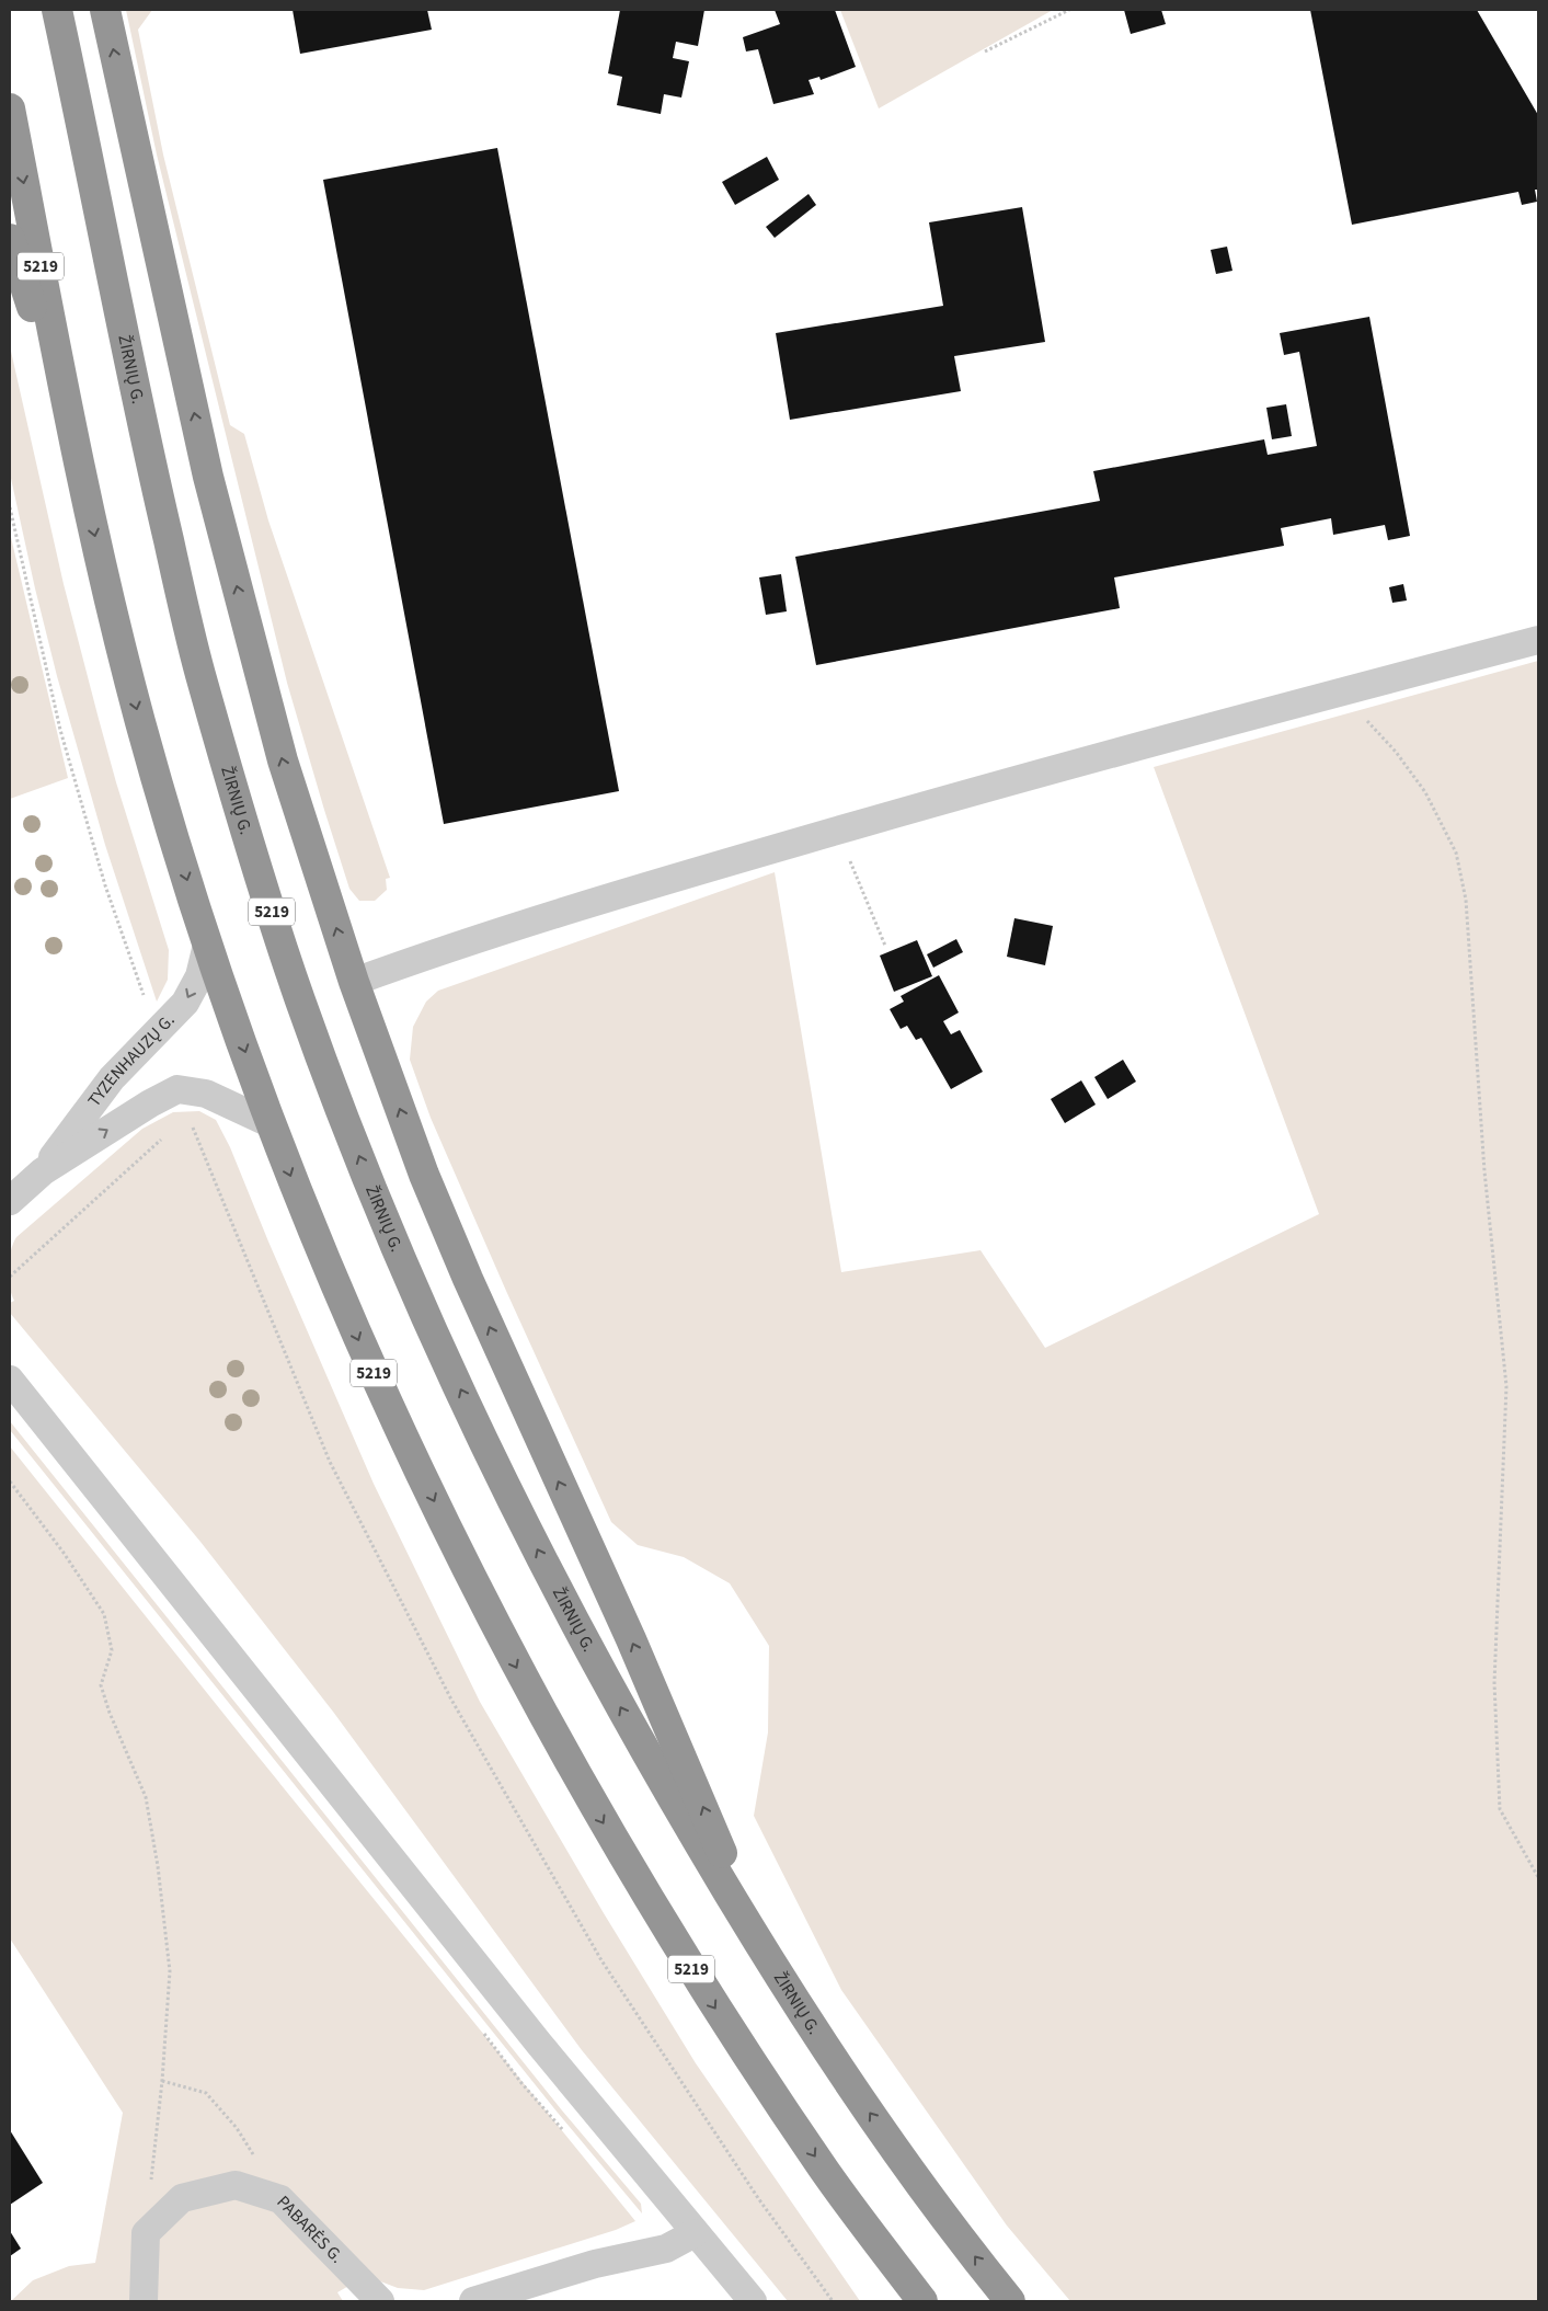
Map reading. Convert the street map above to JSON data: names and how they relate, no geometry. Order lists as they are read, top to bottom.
{
  "streets": {
    "highway": ["5219", "ŽIRNIŲ G."],
    "street": ["TYZENHAUZŲ G.", "PABARĖS G."]
  },
  "crossings": [
    ["5219", "ŽIRNIŲ G."],
    ["5219", "TYZENHAUZŲ G."]
  ]
}
